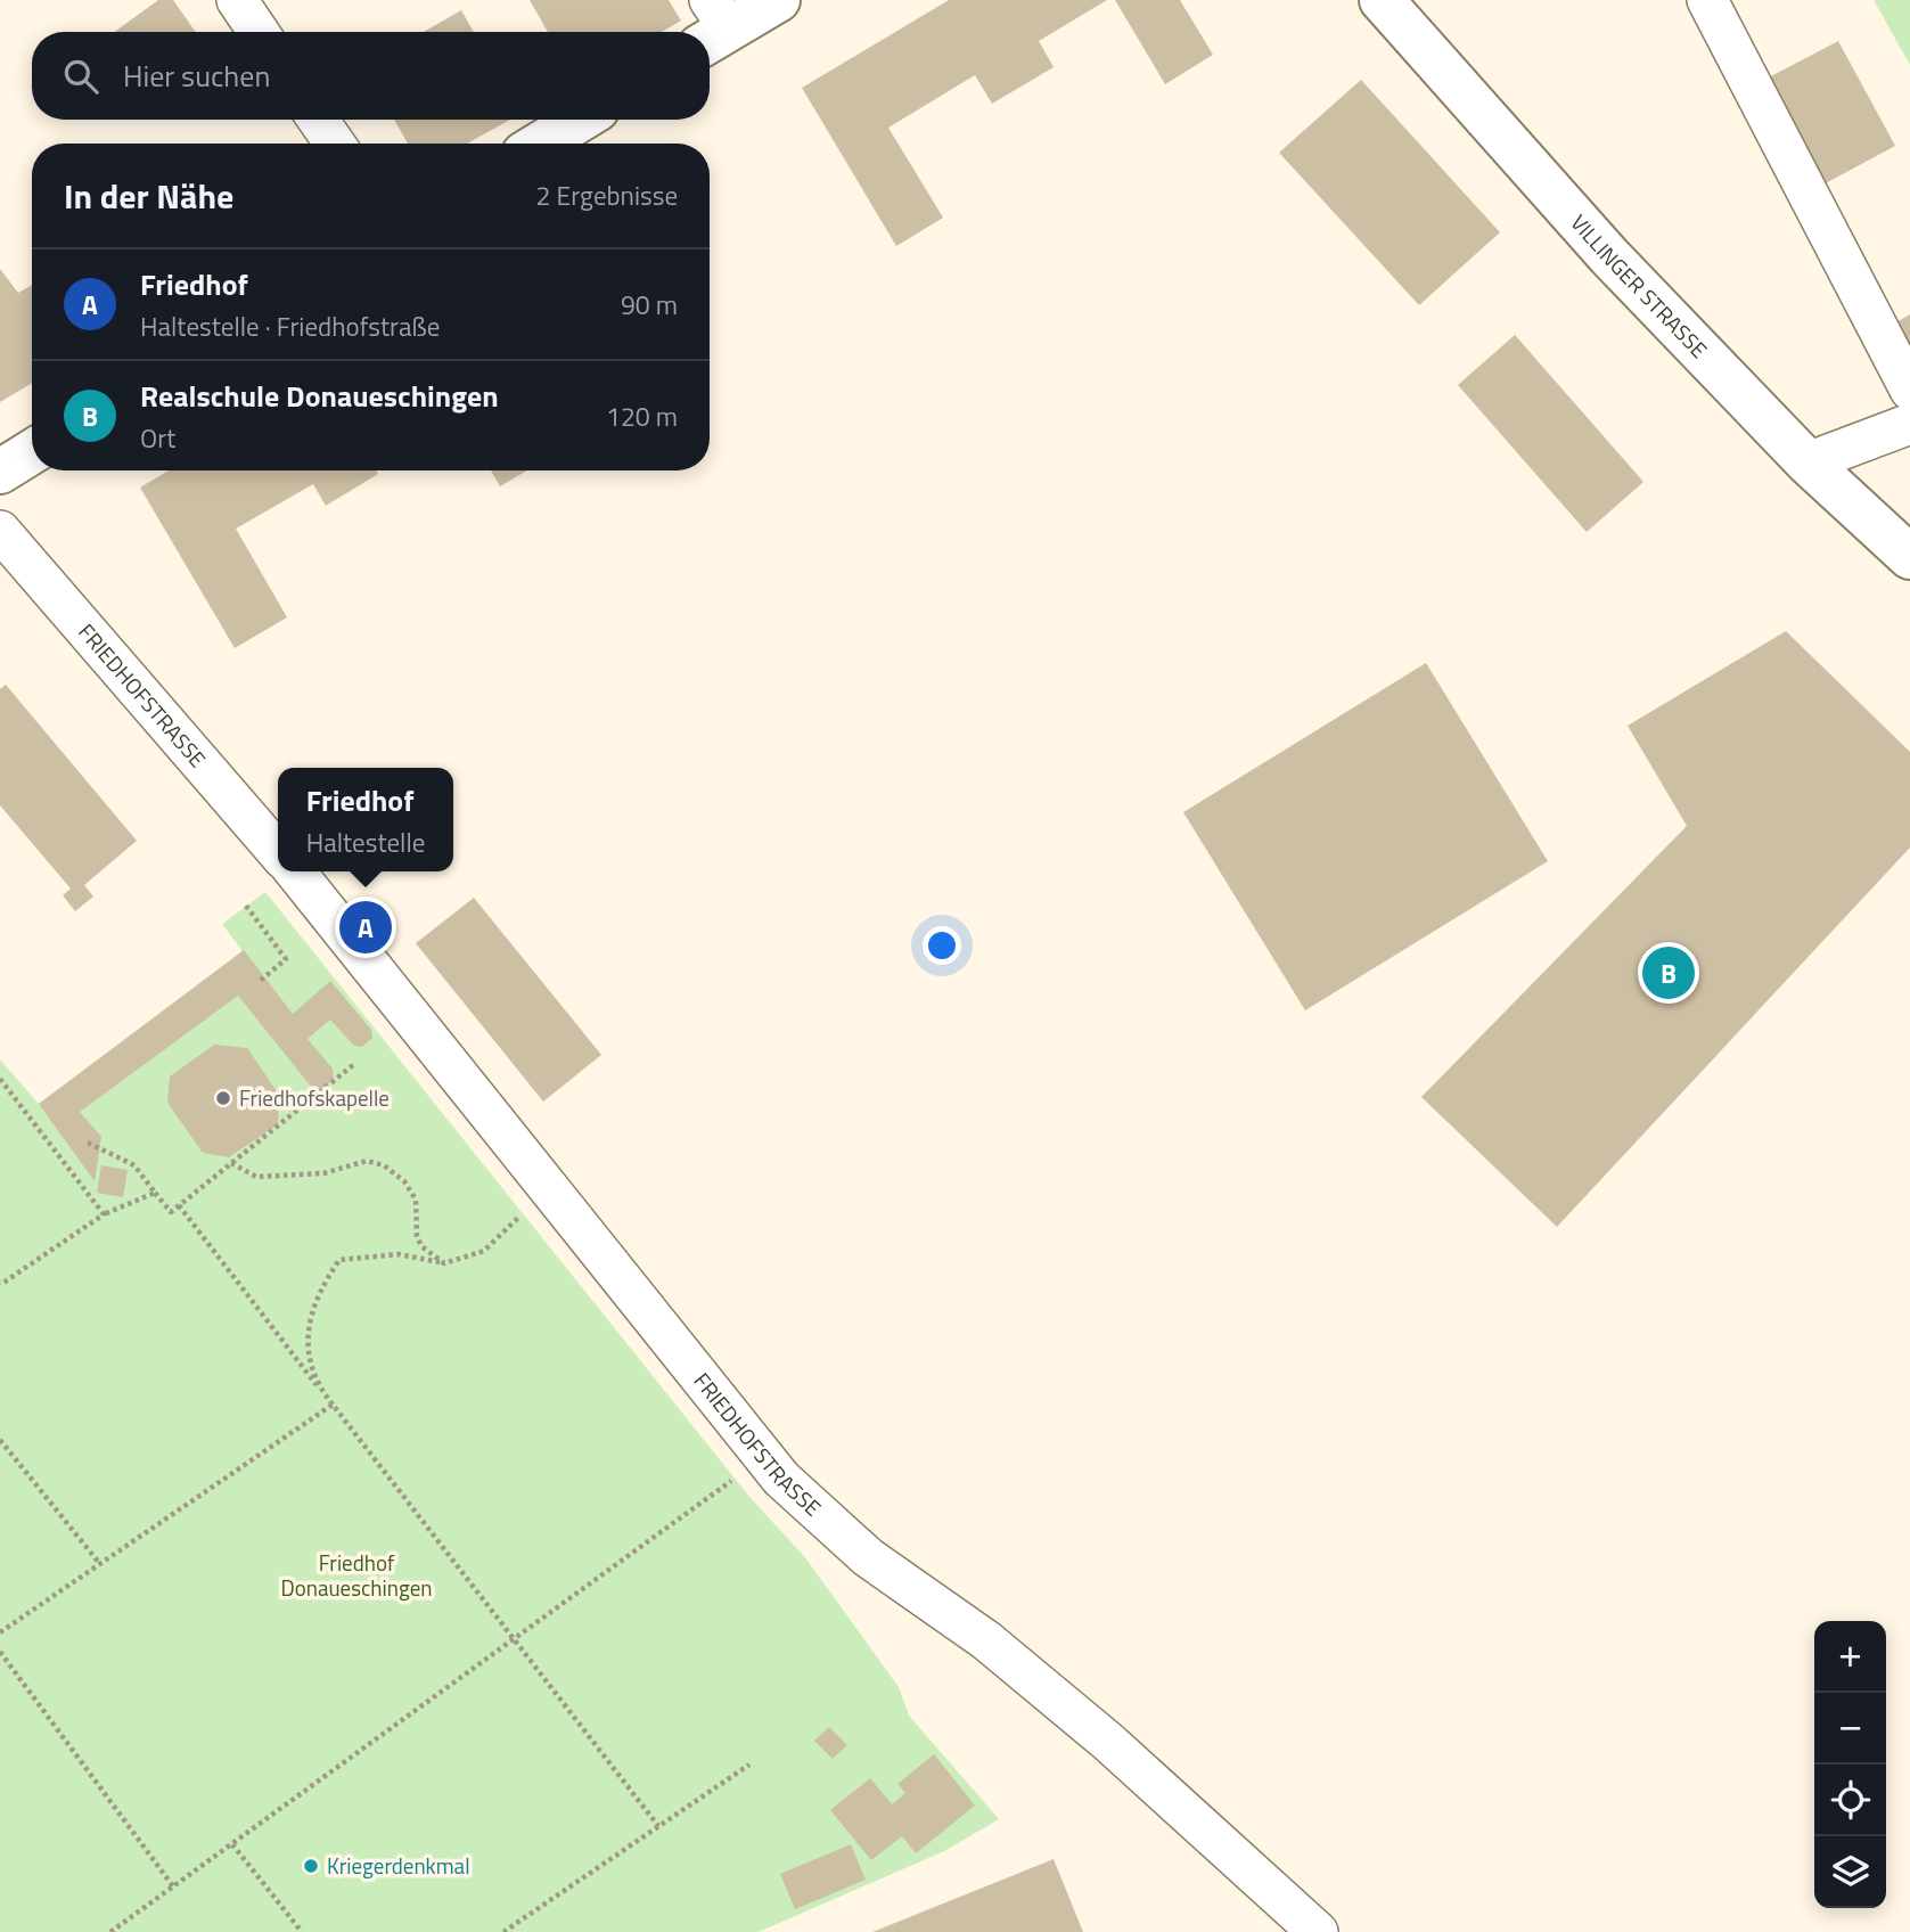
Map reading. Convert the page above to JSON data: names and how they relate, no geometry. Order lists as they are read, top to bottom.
{
  "streets": {
    "main road": ["VILLINGER STRASSE"],
    "street": ["FRIEDHOFSTRASSE"]
  },
  "parks": ["Friedhof Donaueschingen"],
  "places": ["Friedhofskapelle", "Kriegerdenkmal"],
  "page": {
    "search": "Hier suchen",
    "heading": ["In der Nähe", "2 Ergebnisse"],
    "list": [
      {
        "mark": "A",
        "name": "Friedhof",
        "note": "Haltestelle · Friedhofstraße",
        "value": "90 m"
      },
      {
        "mark": "B",
        "name": "Realschule Donaueschingen",
        "note": "Ort",
        "value": "120 m"
      }
    ],
    "popup": ["Friedhof", "Haltestelle"],
    "pins": ["A", "B"],
    "map_buttons": ["+", "−"]
  }
}
